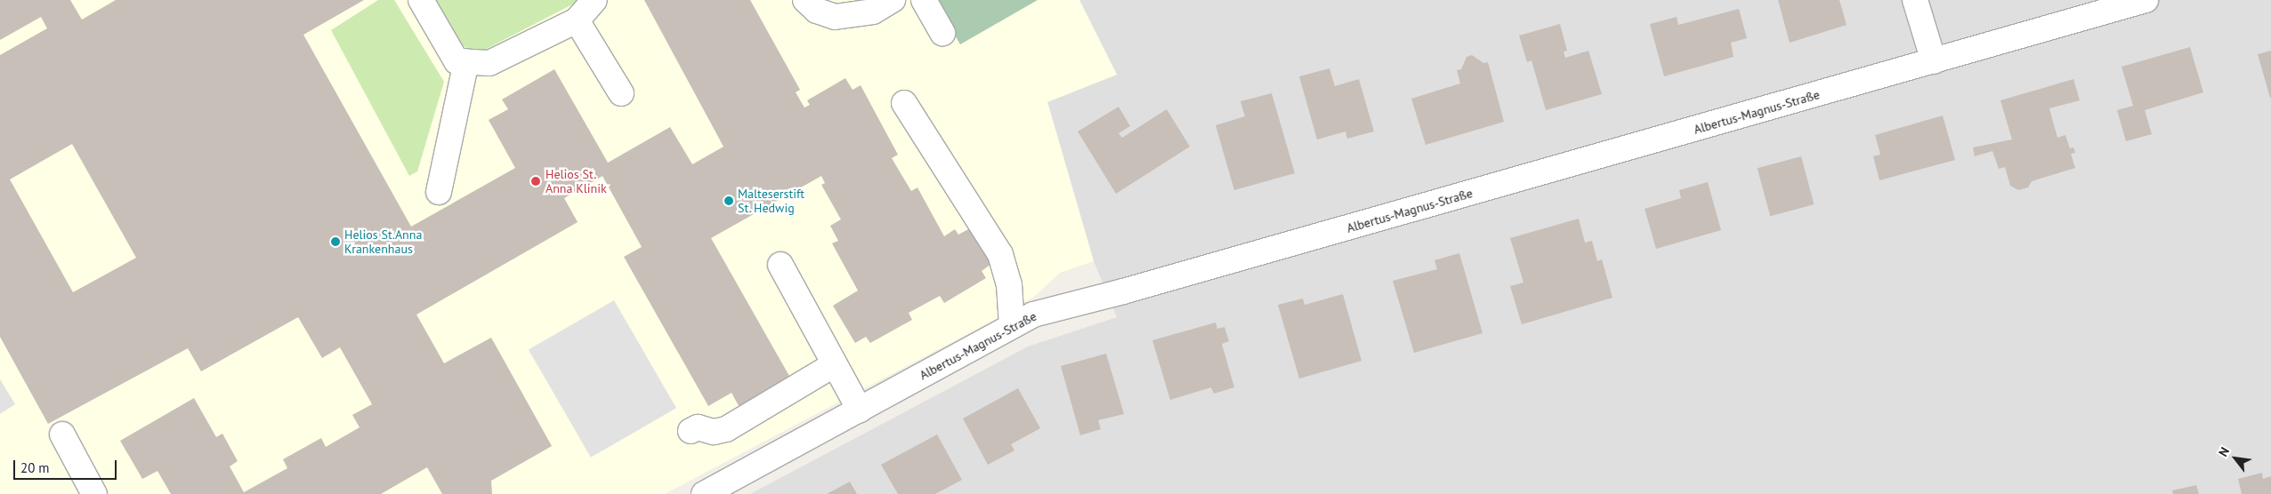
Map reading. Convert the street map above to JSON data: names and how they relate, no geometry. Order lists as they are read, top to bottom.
{
  "streets": {
    "street": ["Albertus-Magnus-Straße"]
  },
  "places": ["Helios St. Anna Klinik", "Malteserstift St. Hedwig", "Helios St.Anna Krankenhaus"],
  "scale_bar": "20 m",
  "north": "top left"
}
